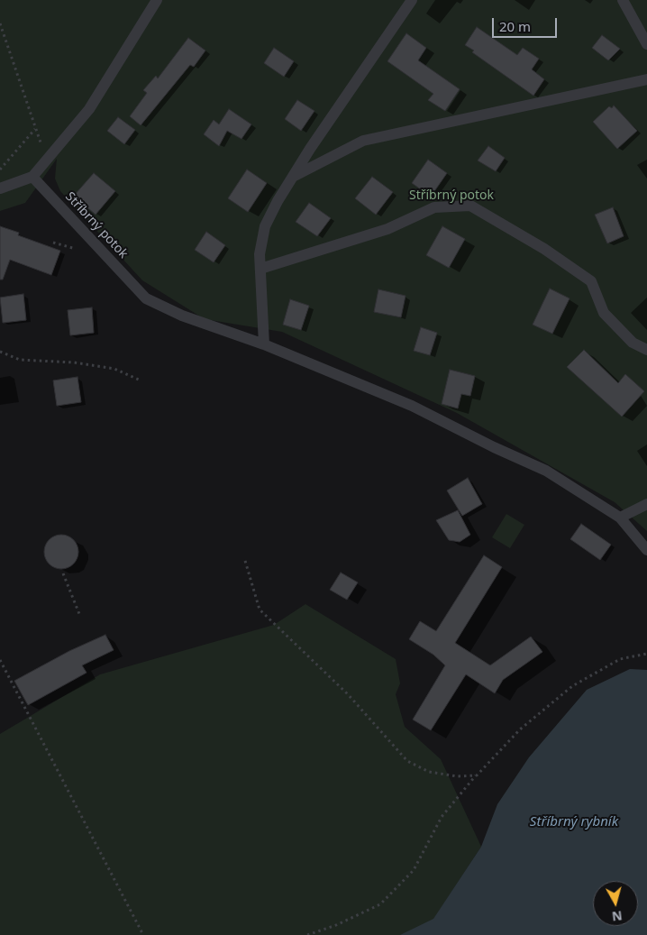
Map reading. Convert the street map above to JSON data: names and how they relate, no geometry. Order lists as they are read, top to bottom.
{
  "streets": {
    "lane": ["Stříbrný potok"]
  },
  "water": ["Stříbrný rybník"],
  "parks": ["Stříbrný potok"],
  "scale_bar": "20 m",
  "north": "bottom"
}
